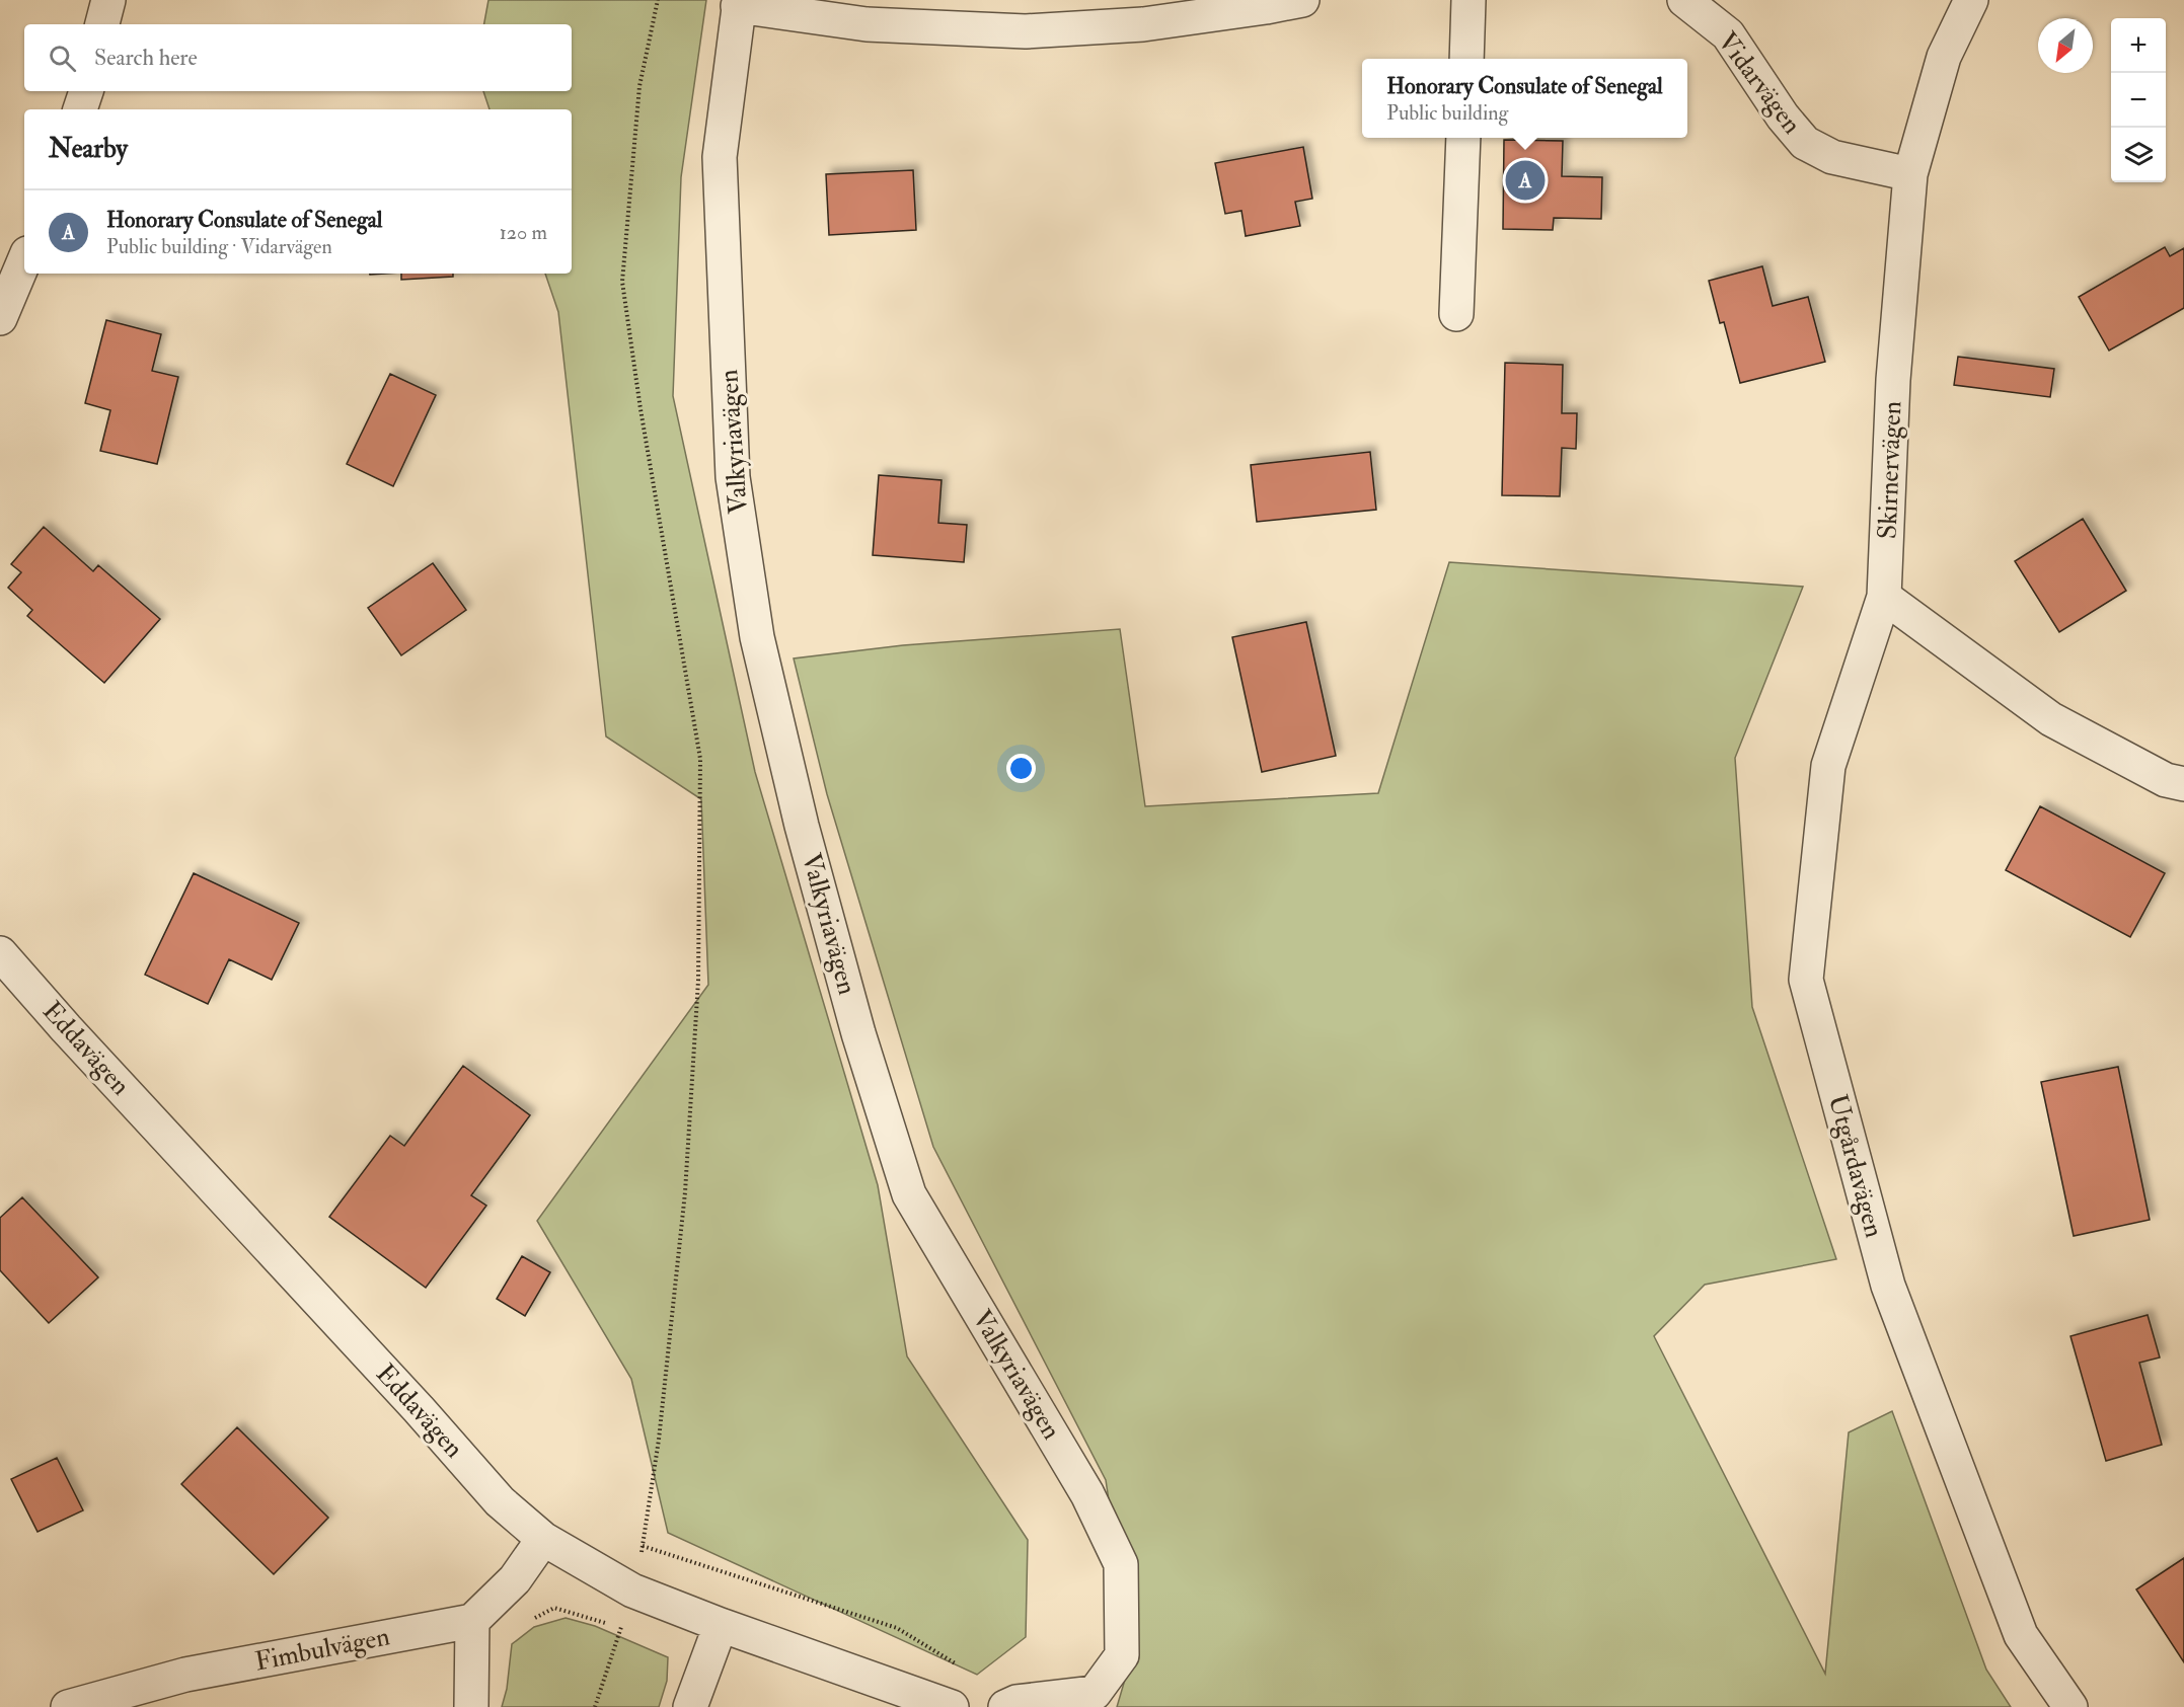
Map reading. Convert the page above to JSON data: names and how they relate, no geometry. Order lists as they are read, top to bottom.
{
  "streets": {
    "street": [
      "Vidarvägen",
      "Valkyriavägen",
      "Skirnervägen",
      "Eddavägen",
      "Utgårdavägen",
      "Fimbulvägen"
    ]
  },
  "crossings": [
    ["Vidarvägen", "Skirnervägen"],
    ["Skirnervägen", "Utgårdavägen"]
  ],
  "north": "bottom left",
  "page": {
    "map_buttons": ["+", "−"],
    "search": "Search here",
    "popup": ["Honorary Consulate of Senegal", "Public building"],
    "heading": "Nearby",
    "pins": "A",
    "list": [
      {
        "mark": "A",
        "name": "Honorary Consulate of Senegal",
        "note": "Public building · Vidarvägen",
        "value": "120 m"
      }
    ]
  }
}
